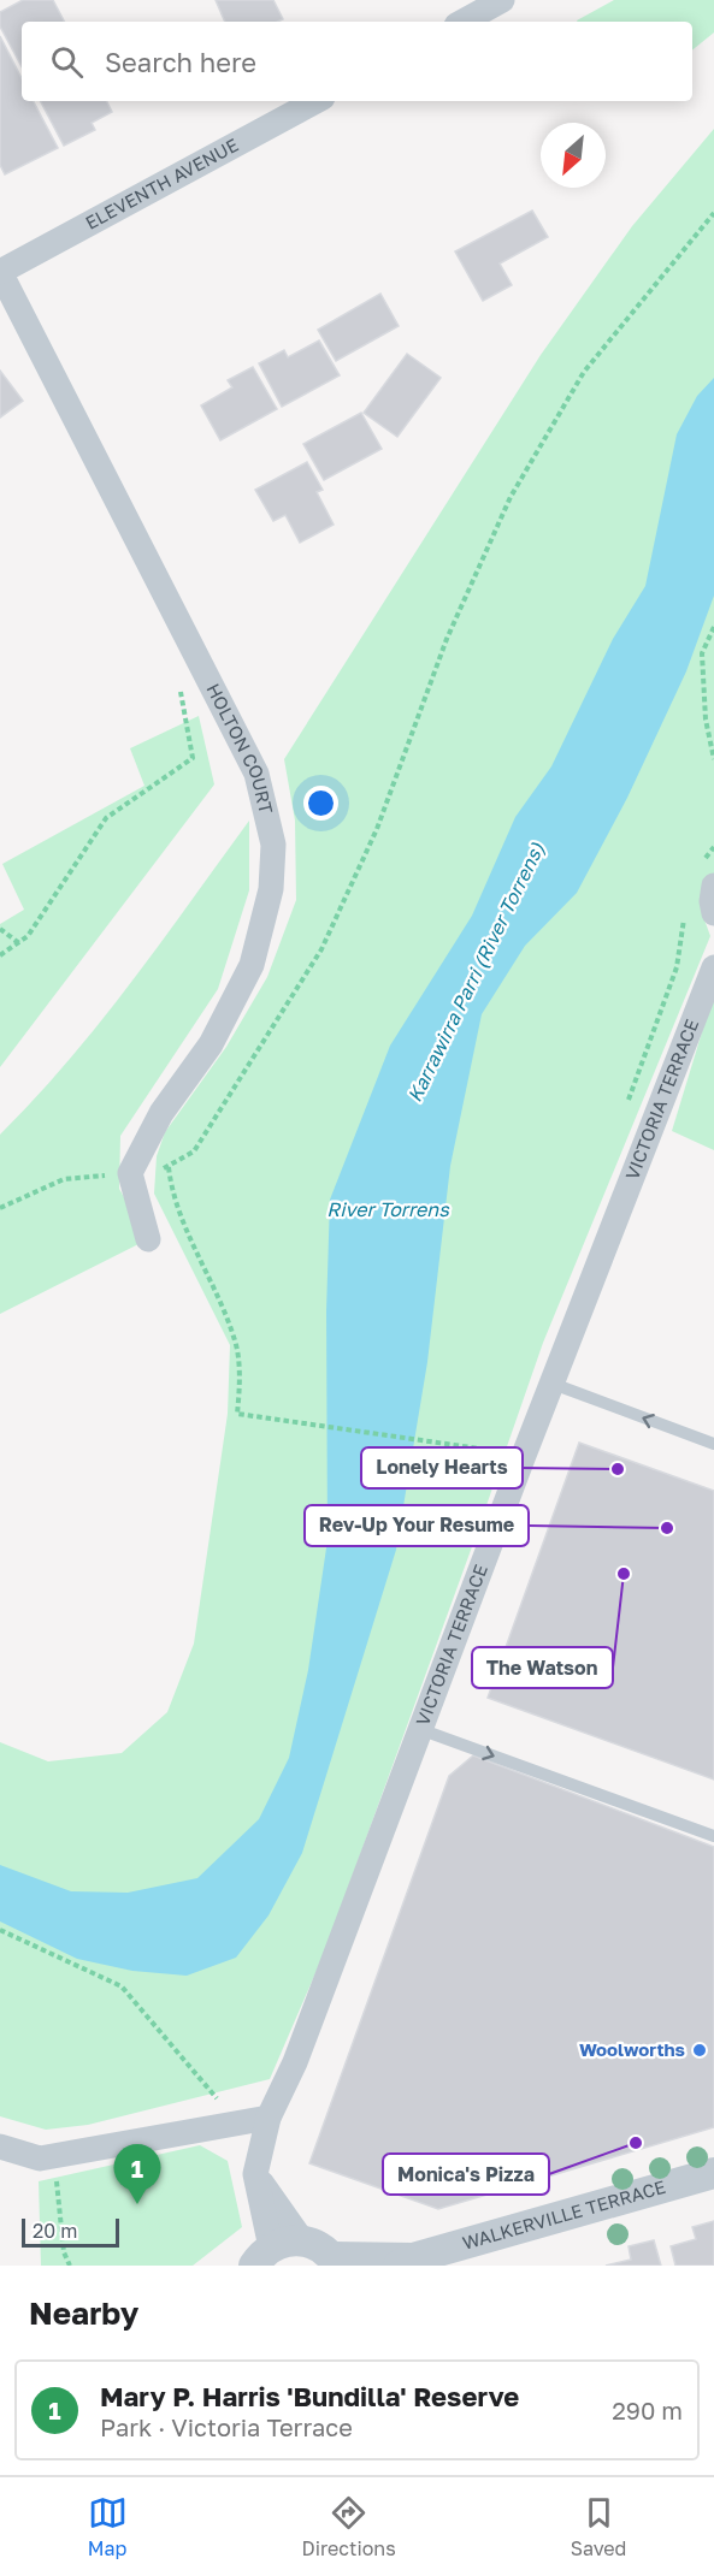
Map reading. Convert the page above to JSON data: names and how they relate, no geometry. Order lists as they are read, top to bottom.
{
  "streets": {
    "street": [
      "ELEVENTH AVENUE",
      "HOLTON COURT",
      "VICTORIA TERRACE",
      "WALKERVILLE TERRACE"
    ]
  },
  "crossings": [
    ["ELEVENTH AVENUE", "HOLTON COURT"]
  ],
  "water": ["Karrawirra Parri (River Torrens)", "River Torrens"],
  "places": [
    "Lonely Hearts",
    "Rev-Up Your Resume",
    "The Watson",
    "Woolworths",
    "Monica's Pizza"
  ],
  "scale_bar": "20 m",
  "north": "bottom left",
  "page": {
    "search": "Search here",
    "pins": "1",
    "scale": "20 m",
    "heading": "Nearby",
    "list": [
      {
        "mark": "1",
        "name": "Mary P. Harris 'Bundilla' Reserve",
        "note": "Park · Victoria Terrace",
        "value": "290 m"
      }
    ],
    "nav": ["Map", "Directions", "Saved"]
  }
}
